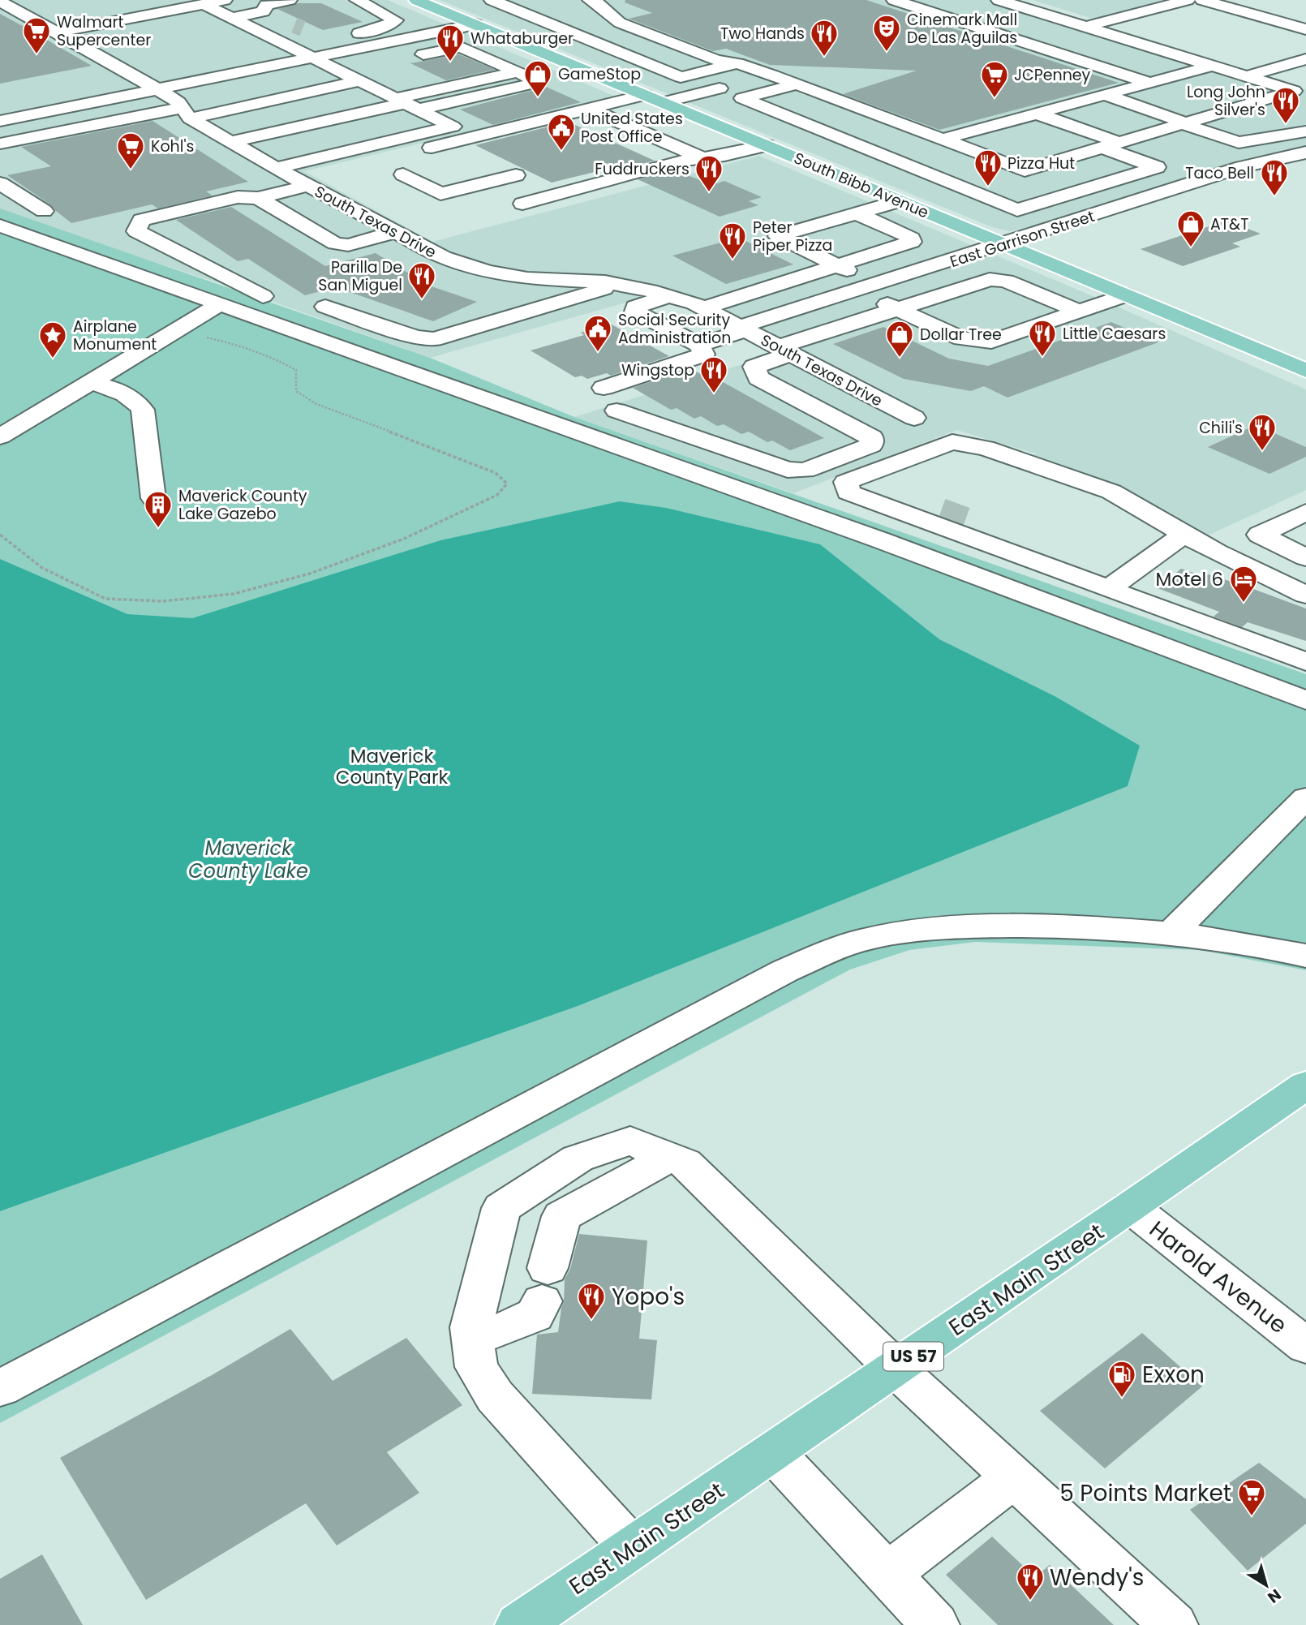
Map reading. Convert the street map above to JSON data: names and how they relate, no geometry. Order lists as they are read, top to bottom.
{
  "streets": {
    "main road": ["South Bibb Avenue", "East Main Street", "US 57"],
    "street": ["South Texas Drive", "East Garrison Street", "Harold Avenue"]
  },
  "crossings": [
    ["South Bibb Avenue", "East Garrison Street"],
    ["South Texas Drive", "East Garrison Street"],
    ["Harold Avenue", "East Main Street"]
  ],
  "water": ["Maverick County Lake"],
  "parks": ["Maverick County Park"],
  "places": {
    "theatre": ["Cinemark Mall De Las Aguilas"],
    "supermarket": [
      "Walmart Supercenter",
      "JCPenney",
      "Kohl's",
      "5 Points Market"
    ],
    "restaurant": [
      "Two Hands",
      "Whataburger",
      "Long John Silver's",
      "Pizza Hut",
      "Fuddruckers",
      "Taco Bell",
      "Peter Piper Pizza",
      "Parilla De San Miguel",
      "Little Caesars",
      "Wingstop",
      "Chili's",
      "Yopo's",
      "Wendy's"
    ],
    "shop": ["GameStop", "AT&T", "Dollar Tree"],
    "public building": ["United States Post Office", "Social Security Administration"],
    "place": ["Airplane Monument"],
    "building": ["Maverick County Lake Gazebo"],
    "hotel": ["Motel 6"],
    "fuel station": ["Exxon"]
  },
  "north": "bottom right"
}
